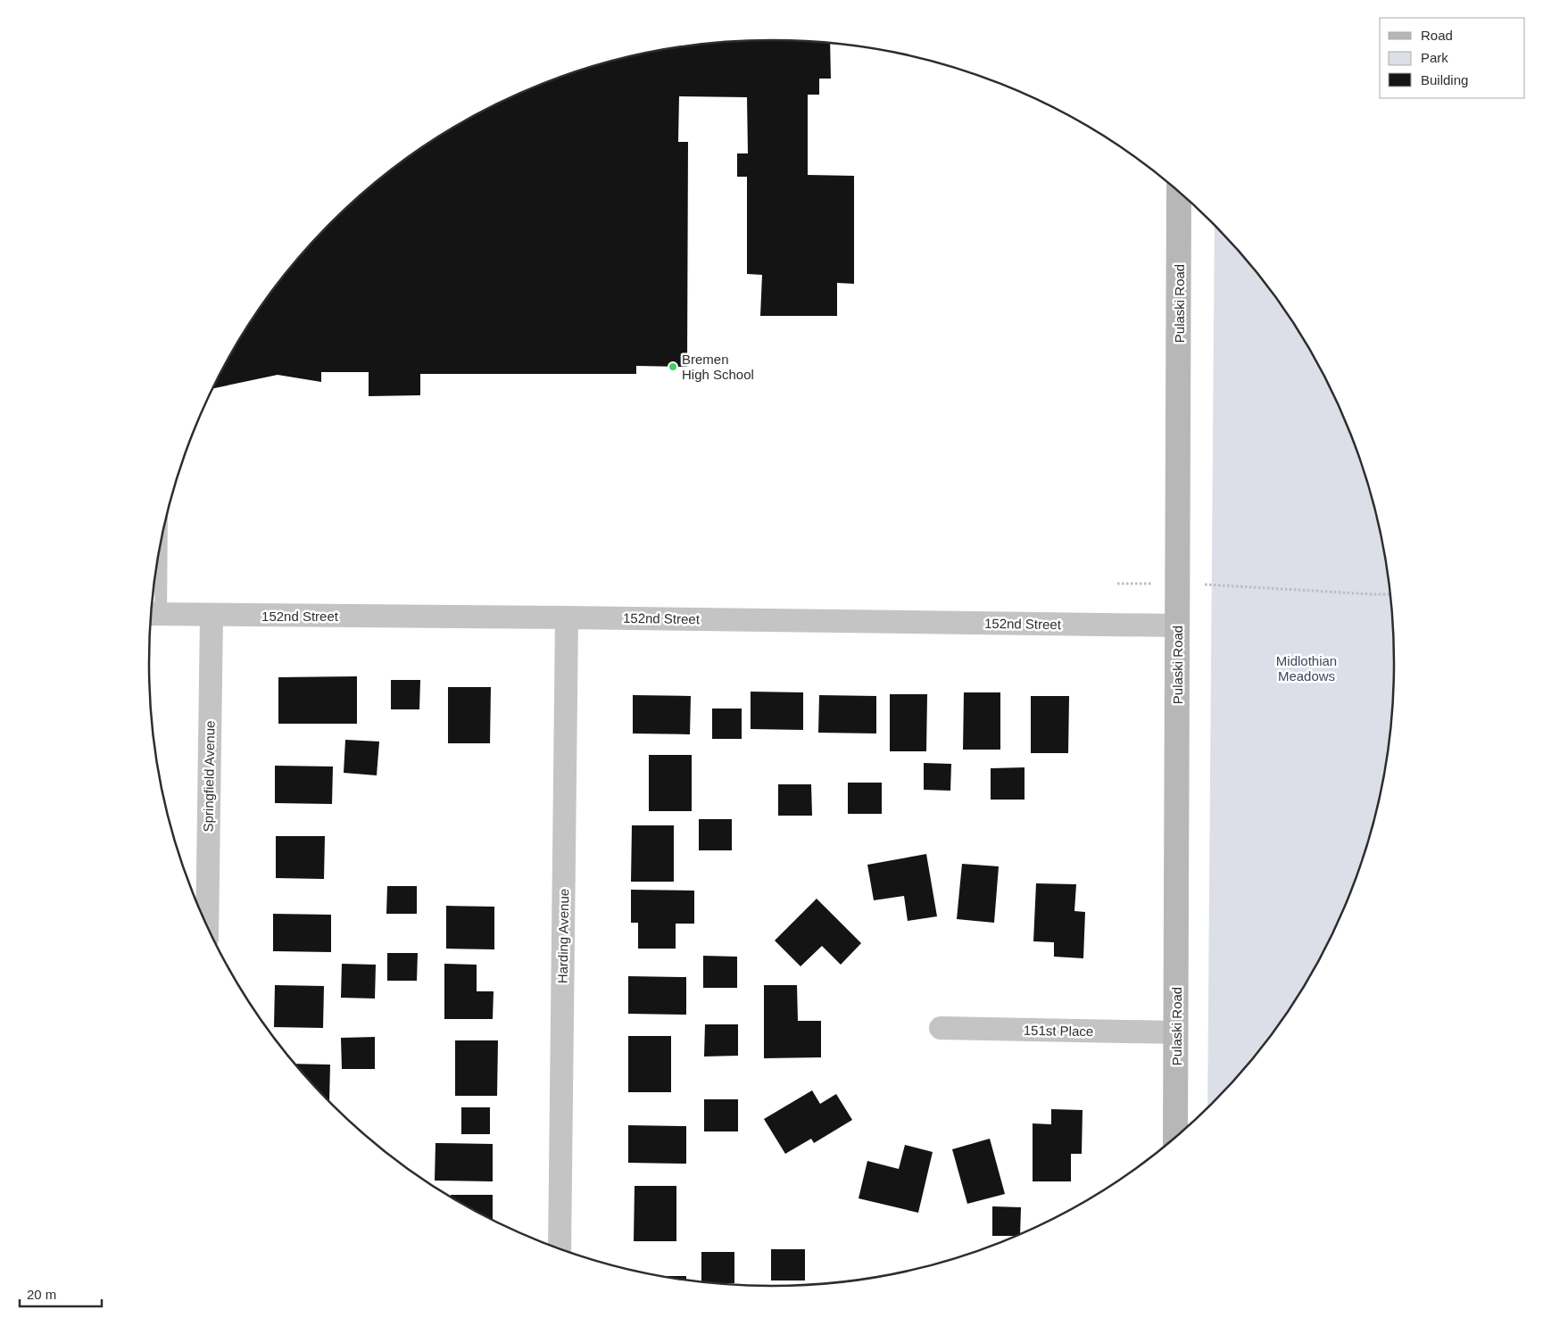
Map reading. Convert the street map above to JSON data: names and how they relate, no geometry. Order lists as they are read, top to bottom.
{
  "streets": {
    "main road": ["Pulaski Road"],
    "street": [
      "152nd Street",
      "Springfield Avenue",
      "Harding Avenue",
      "151st Place"
    ]
  },
  "crossings": [
    ["Pulaski Road", "152nd Street"],
    ["Pulaski Road", "151st Place"],
    ["152nd Street", "Springfield Avenue"],
    ["152nd Street", "Harding Avenue"]
  ],
  "parks": ["Midlothian Meadows"],
  "places": ["Bremen High School"],
  "legend": ["Road", "Park", "Building"],
  "scale_bar": "20 m"
}
